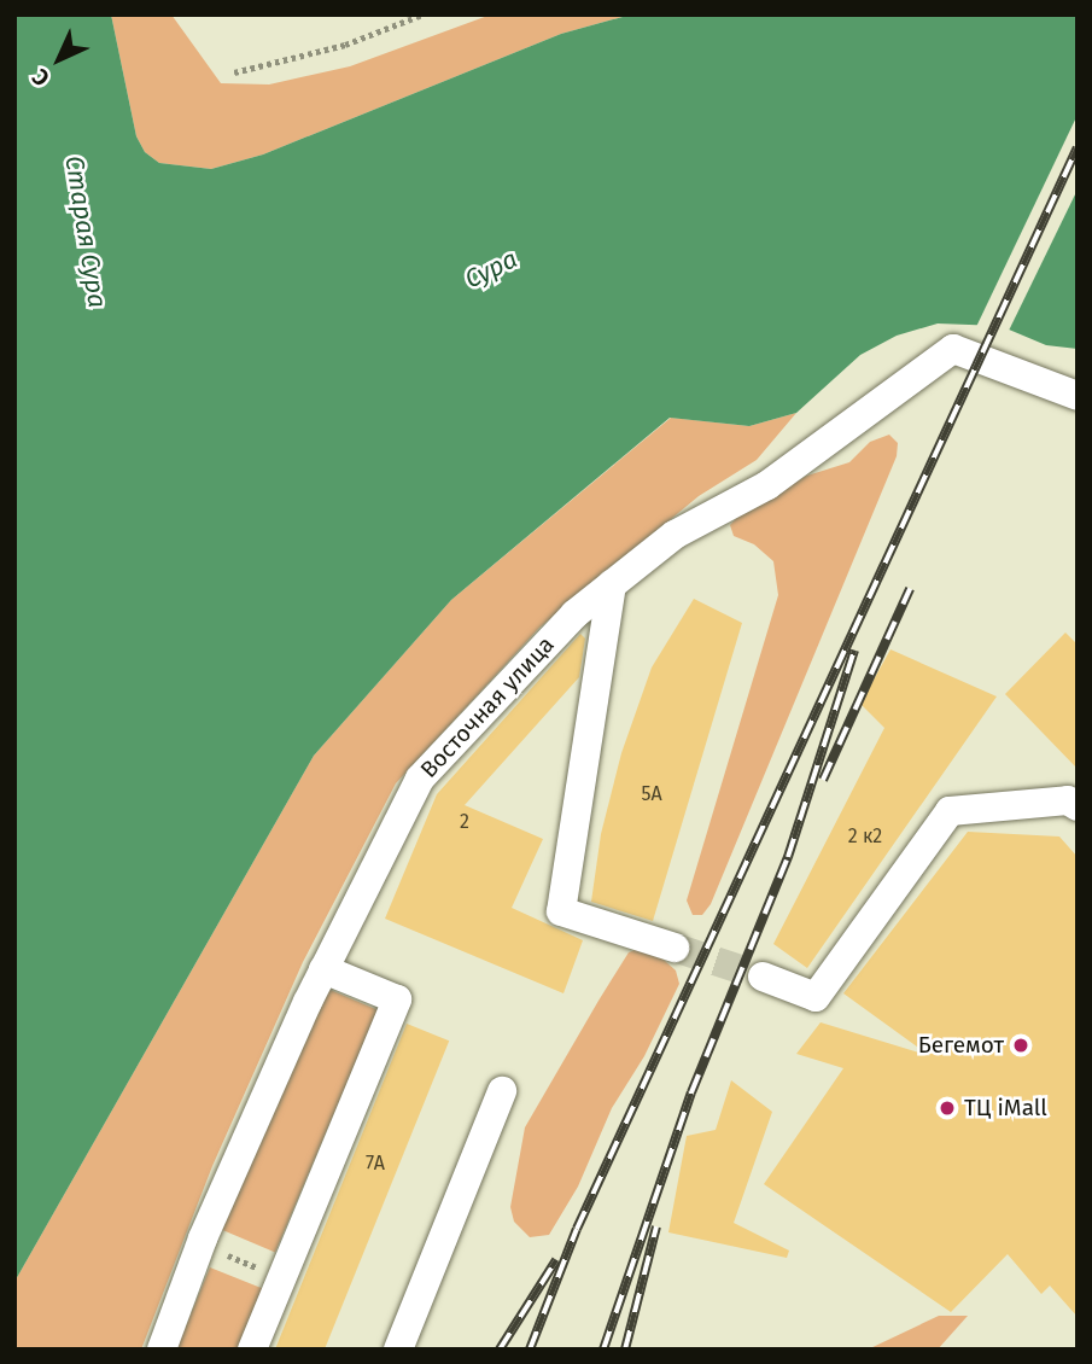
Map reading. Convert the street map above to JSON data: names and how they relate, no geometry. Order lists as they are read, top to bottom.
{
  "streets": {
    "street": ["Восточная улица"]
  },
  "water": ["Старая Сура", "Сура"],
  "places": ["Бегемот", "ТЦ iMall"],
  "house_numbers": [
    "5А",
    "2",
    "2 к2",
    "7А"
  ],
  "north": "bottom left"
}
